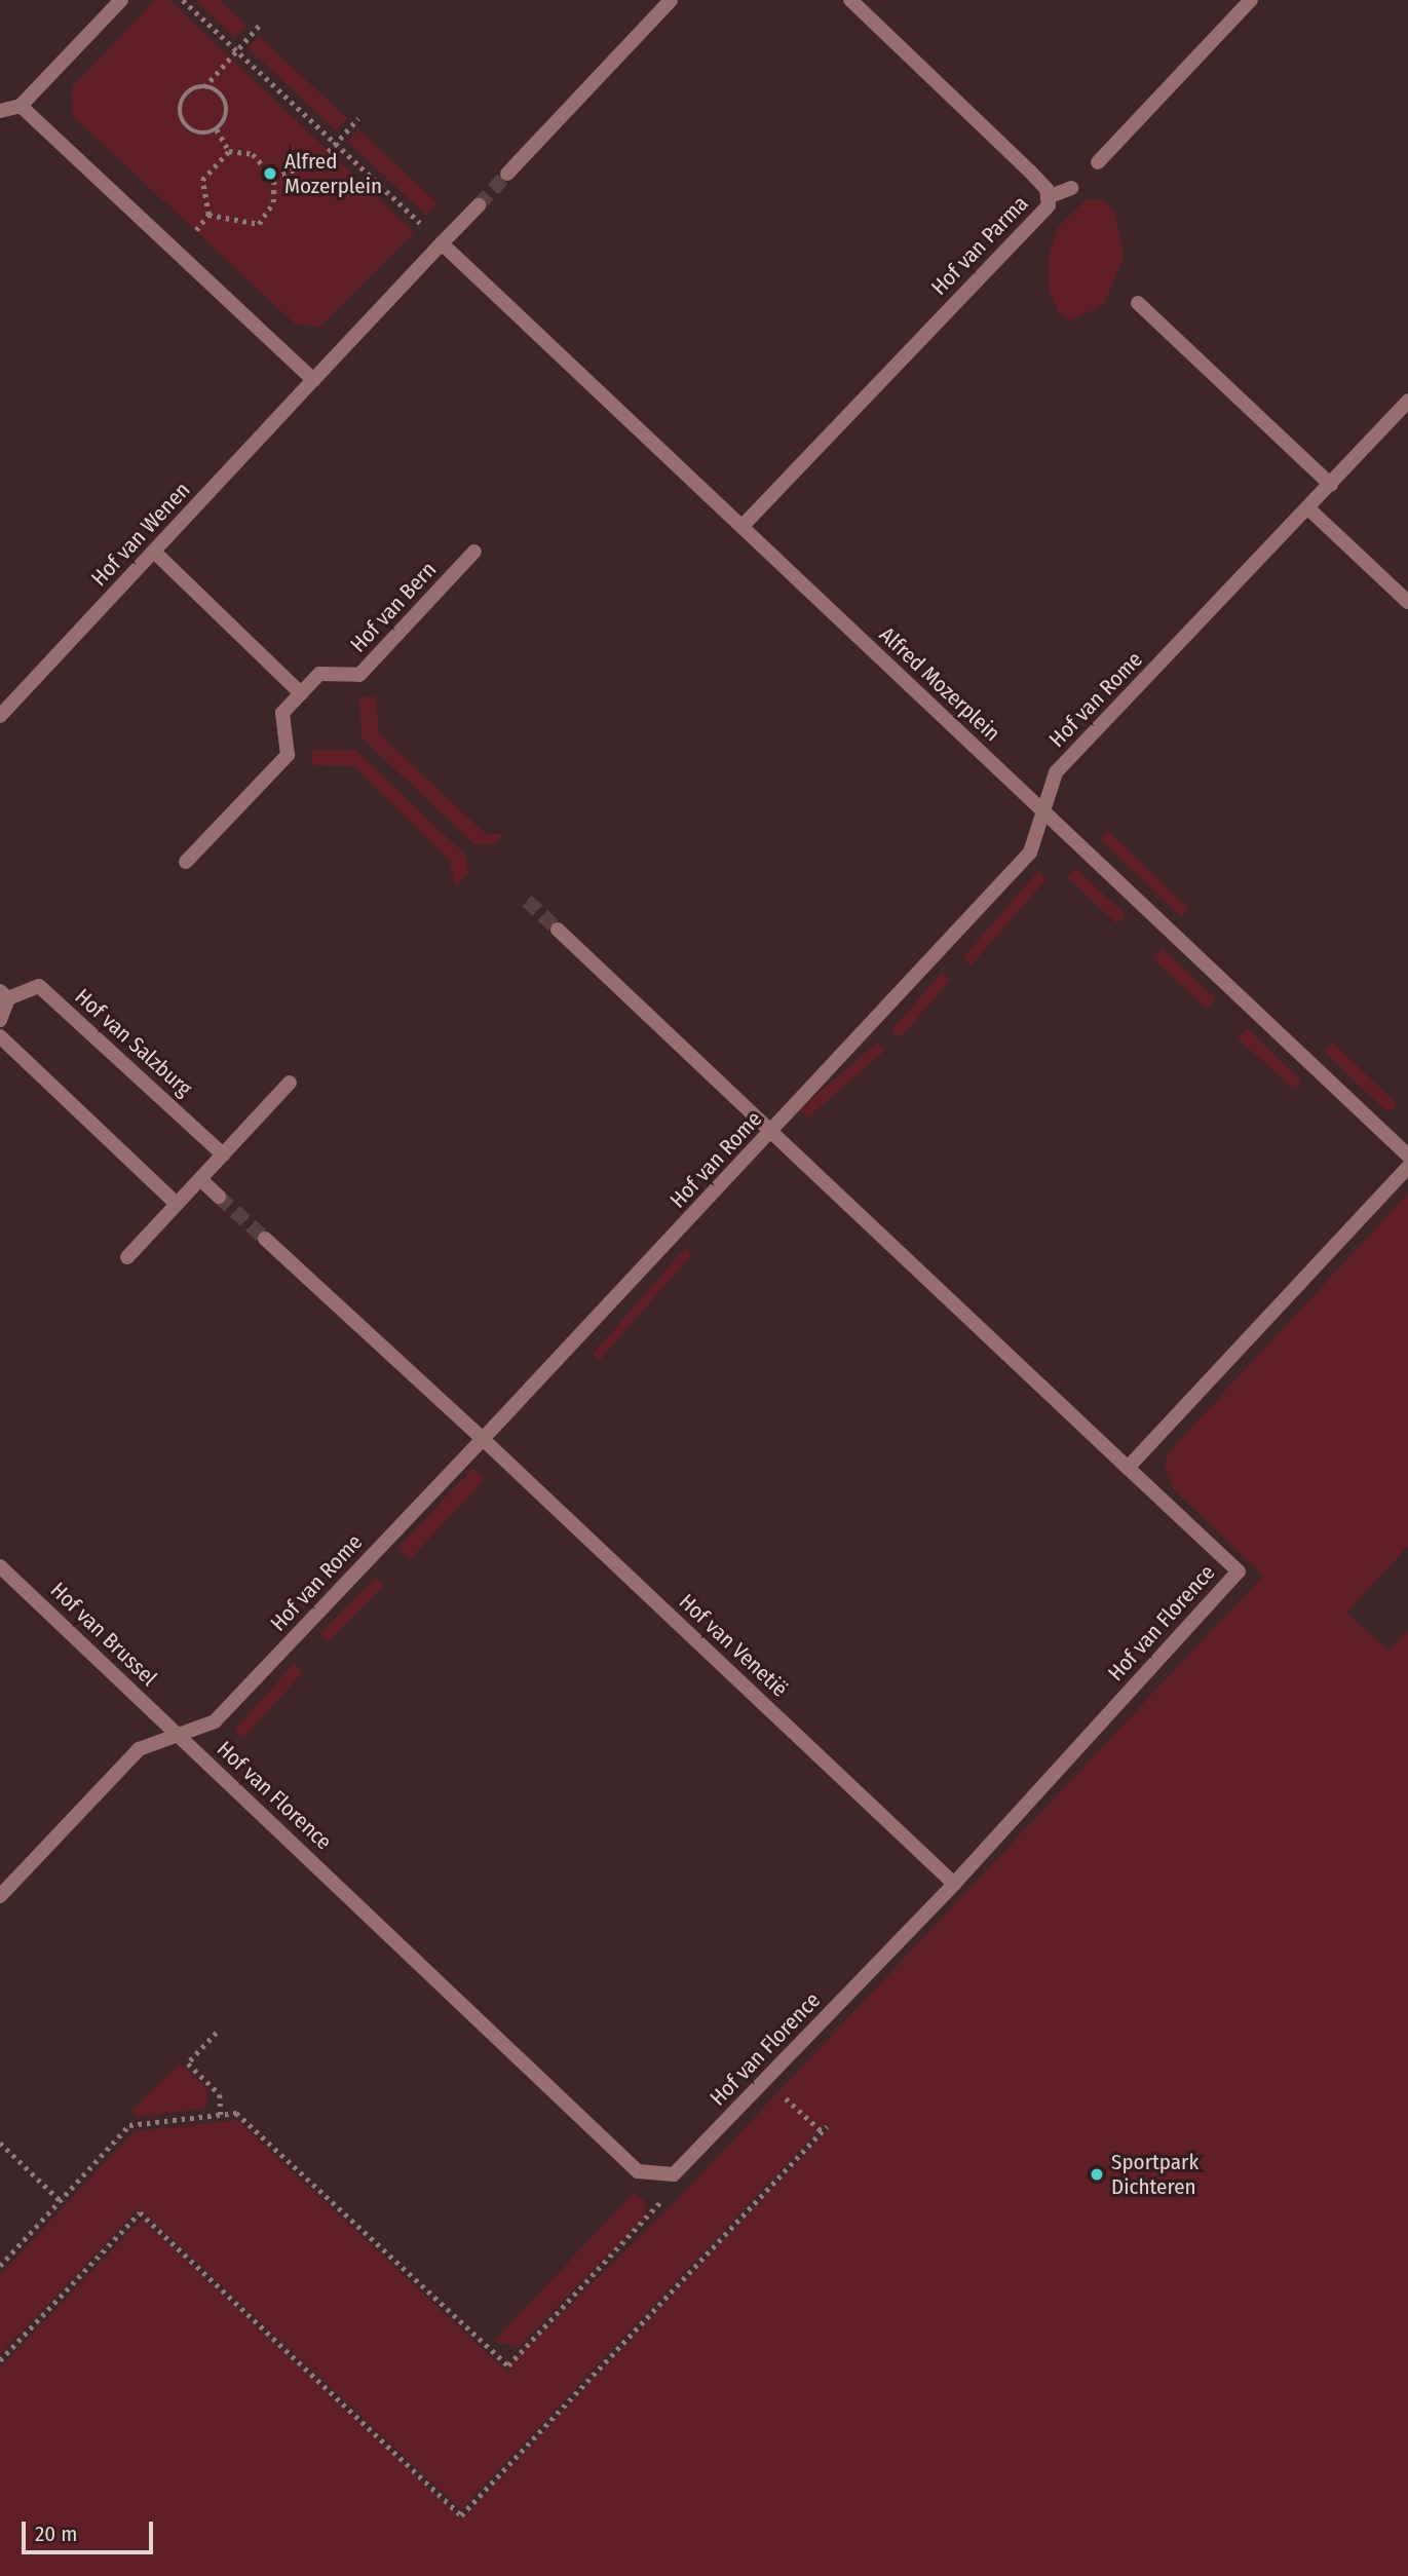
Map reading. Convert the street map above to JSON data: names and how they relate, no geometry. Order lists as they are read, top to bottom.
{
  "streets": {
    "street": [
      "Hof van Parma",
      "Hof van Wenen",
      "Hof van Bern",
      "Alfred Mozerplein",
      "Hof van Rome",
      "Hof van Salzburg",
      "Hof van Florence",
      "Hof van Brussel",
      "Hof van Venetië"
    ]
  },
  "crossings": [
    ["Hof van Parma", "Alfred Mozerplein"],
    ["Alfred Mozerplein", "Hof van Rome"],
    ["Hof van Rome", "Hof van Florence"],
    ["Hof van Rome", "Hof van Brussel"],
    ["Hof van Rome", "Hof van Venetië"],
    ["Hof van Florence", "Hof van Brussel"],
    ["Hof van Florence", "Hof van Venetië"]
  ],
  "places": ["Alfred Mozerplein", "Sportpark Dichteren"],
  "scale_bar": "20 m"
}
